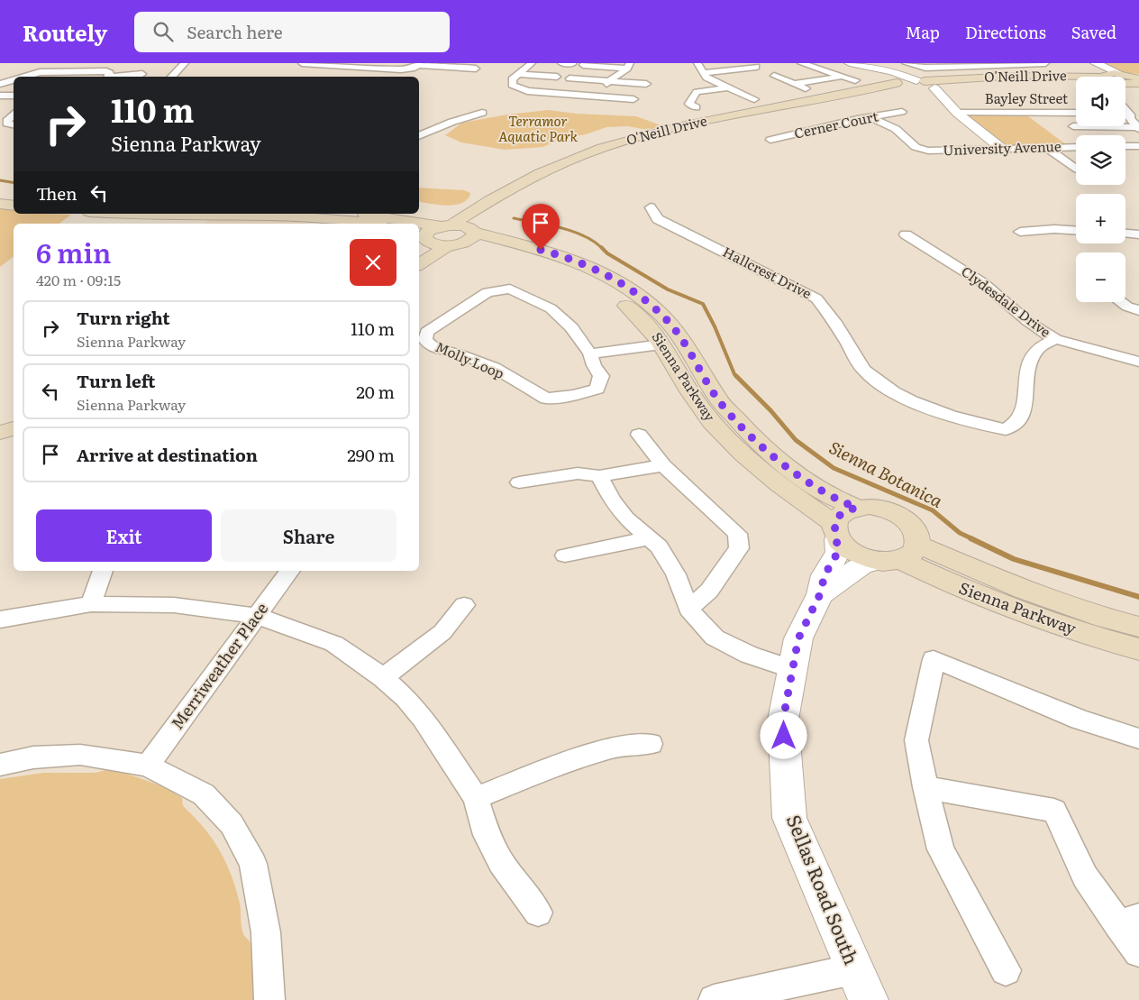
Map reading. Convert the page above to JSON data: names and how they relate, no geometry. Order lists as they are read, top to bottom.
{
  "streets": {
    "main road": ["O'Neill Drive", "Sienna Parkway"],
    "street": [
      "Cerner Court",
      "University Avenue",
      "Hallcrest Drive",
      "Clydesdale Drive",
      "Molly Loop",
      "Merriweather Place",
      "Sellas Road South"
    ]
  },
  "crossings": [
    ["O'Neill Drive", "Sienna Parkway"],
    ["Cerner Court", "University Avenue"],
    ["Hallcrest Drive", "Clydesdale Drive"],
    ["Sienna Parkway", "Sellas Road South"]
  ],
  "water": ["Sienna Botanica"],
  "parks": ["Terramor Aquatic Park"],
  "page": {
    "header": "Routely",
    "search": "Search here",
    "nav": ["Map", "Directions", "Saved"],
    "map_buttons": ["+", "−"],
    "turn": ["110 m", "Sienna Parkway"],
    "then": "Then",
    "heading": ["6 min", "420 m · 09:15"],
    "list": [
      {
        "name": "Turn right",
        "note": "Sienna Parkway",
        "value": "110 m"
      },
      {
        "name": "Turn left",
        "note": "Sienna Parkway",
        "value": "20 m"
      },
      {
        "name": "Arrive at destination",
        "value": "290 m"
      }
    ],
    "buttons": ["Exit", "Share"]
  }
}
